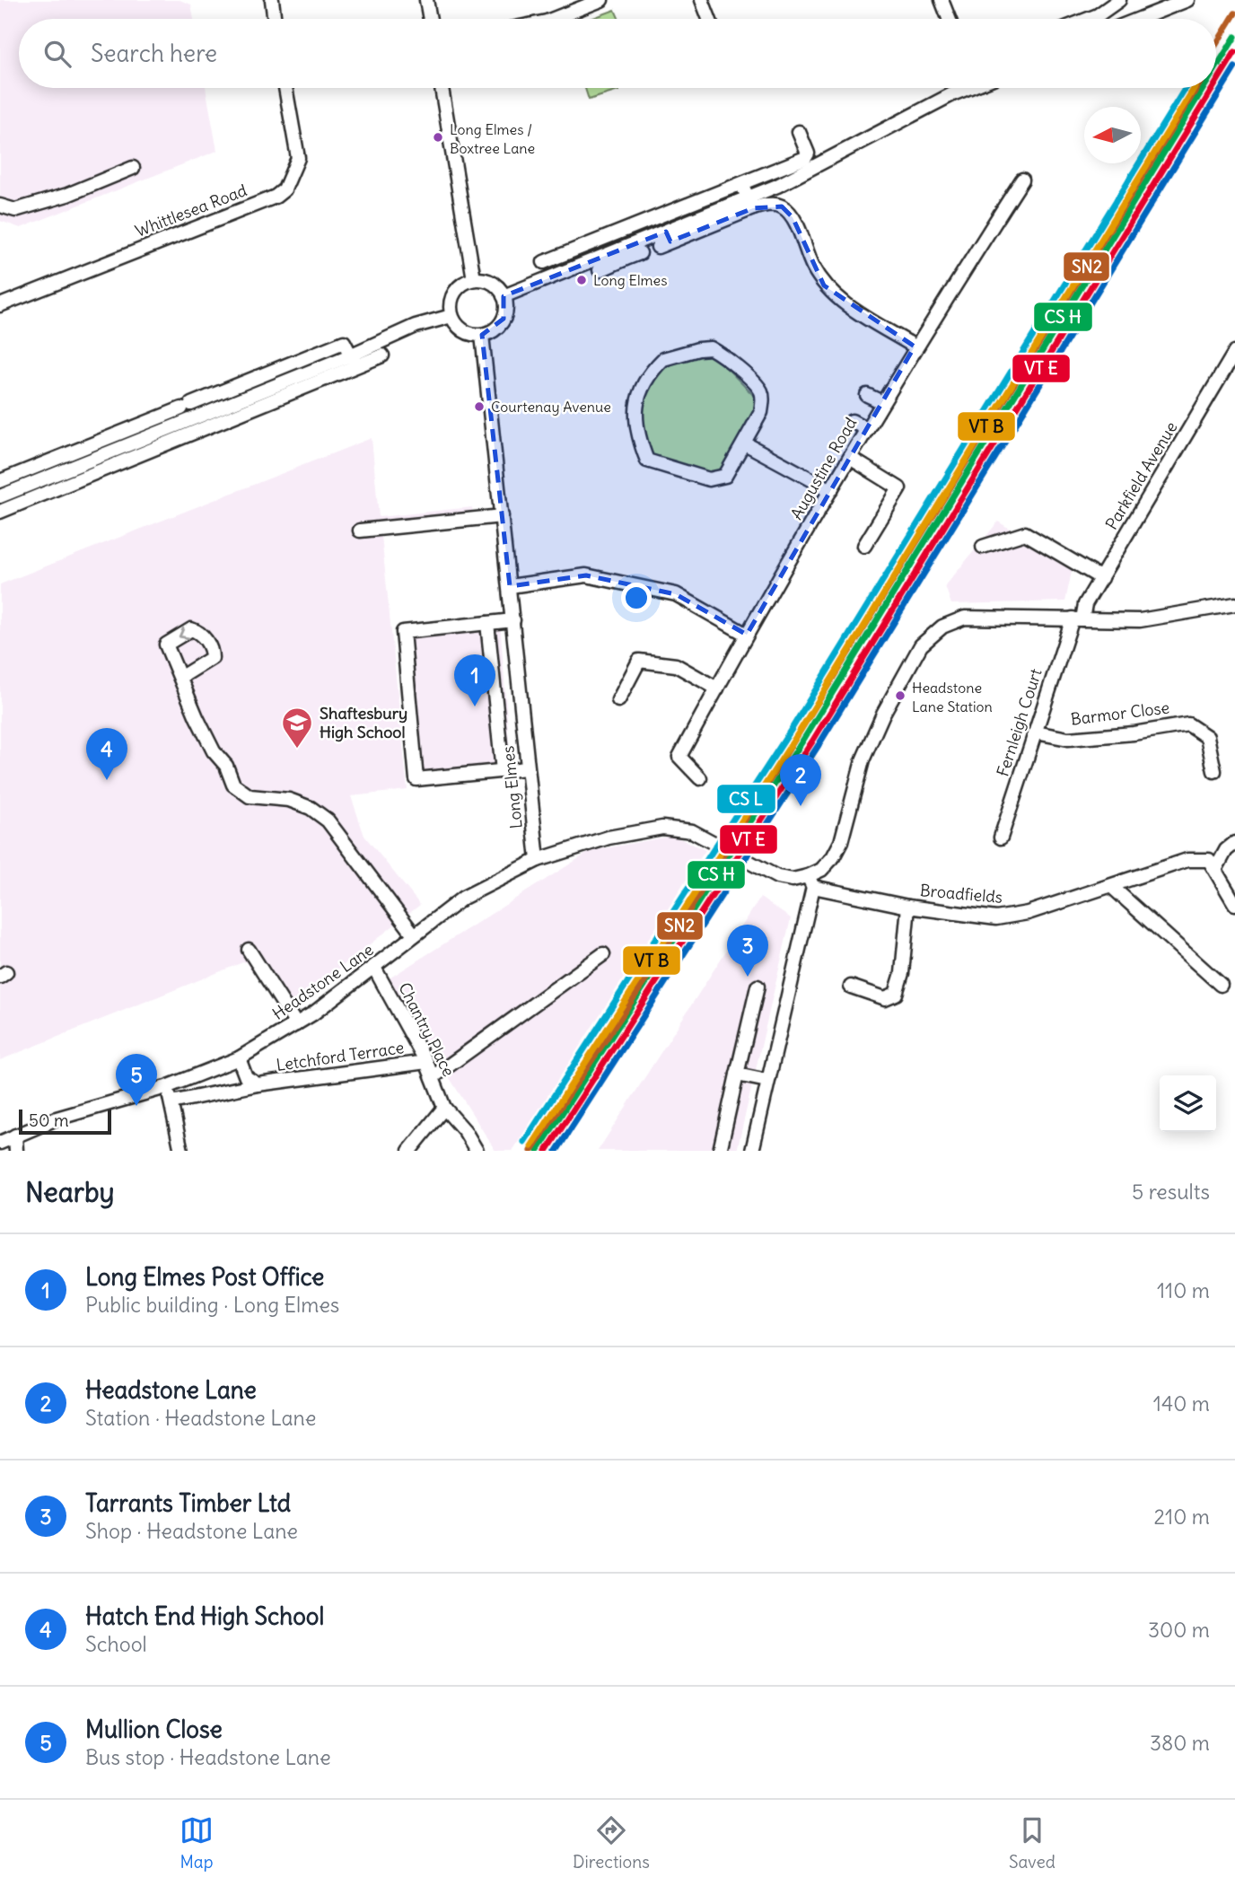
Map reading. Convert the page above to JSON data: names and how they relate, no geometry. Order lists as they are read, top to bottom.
{
  "streets": {
    "street": [
      "Whittlesea Road",
      "Augustine Road",
      "Parkfield Avenue",
      "Barmor Close",
      "Fernleigh Court",
      "Long Elmes",
      "Broadfields",
      "Headstone Lane",
      "Chantry Place",
      "Letchford Terrace"
    ]
  },
  "crossings": [
    ["Parkfield Avenue", "Fernleigh Court"],
    ["Barmor Close", "Fernleigh Court"],
    ["Long Elmes", "Headstone Lane"],
    ["Broadfields", "Headstone Lane"],
    ["Headstone Lane", "Chantry Place"],
    ["Headstone Lane", "Letchford Terrace"],
    ["Chantry Place", "Letchford Terrace"]
  ],
  "places": {
    "other": [
      "Long Elmes / Boxtree Lane",
      "Long Elmes",
      "Courtenay Avenue",
      "Headstone Lane Station"
    ],
    "school or university": ["Shaftesbury High School"]
  },
  "lines": ["transit line SN2"],
  "scale_bar": "50 m",
  "north": "left",
  "page": {
    "search": "Search here",
    "pins": [
      "1",
      "4",
      "2",
      "3",
      "5"
    ],
    "scale": "50 m",
    "heading": ["Nearby", "5 results"],
    "list": [
      {
        "mark": "1",
        "name": "Long Elmes Post Office",
        "note": "Public building · Long Elmes",
        "value": "110 m"
      },
      {
        "mark": "2",
        "name": "Headstone Lane",
        "note": "Station · Headstone Lane",
        "value": "140 m"
      },
      {
        "mark": "3",
        "name": "Tarrants Timber Ltd",
        "note": "Shop · Headstone Lane",
        "value": "210 m"
      },
      {
        "mark": "4",
        "name": "Hatch End High School",
        "note": "School",
        "value": "300 m"
      },
      {
        "mark": "5",
        "name": "Mullion Close",
        "note": "Bus stop · Headstone Lane",
        "value": "380 m"
      }
    ],
    "nav": ["Map", "Directions", "Saved"]
  }
}
